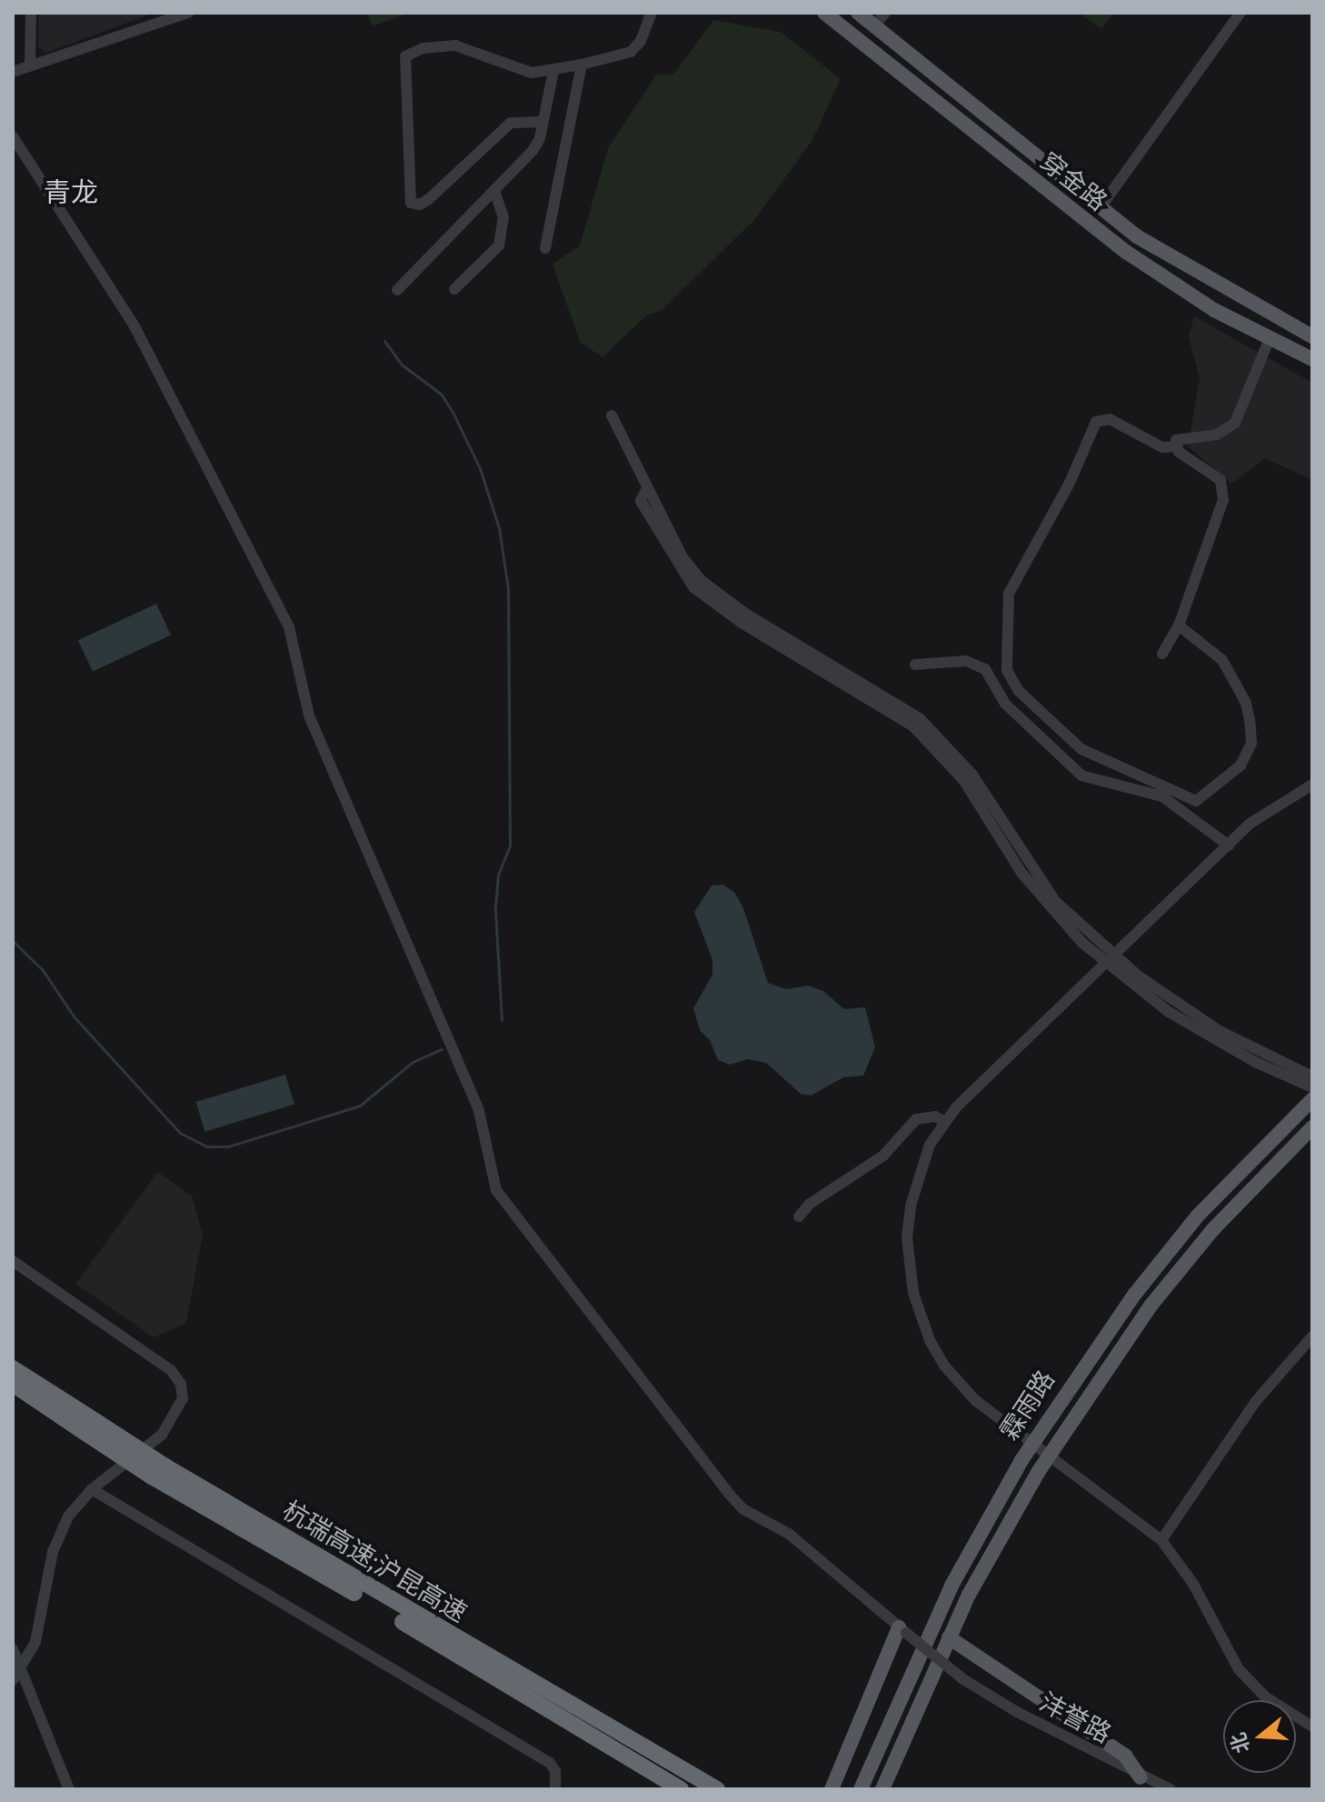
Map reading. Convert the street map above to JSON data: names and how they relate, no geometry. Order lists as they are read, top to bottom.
{
  "streets": {
    "highway": ["杭瑞高速;沪昆高速"],
    "main road": ["穿金路", "霖雨路"],
    "street": ["沣誉路"]
  },
  "districts": ["青龙"],
  "north": "left"
}
